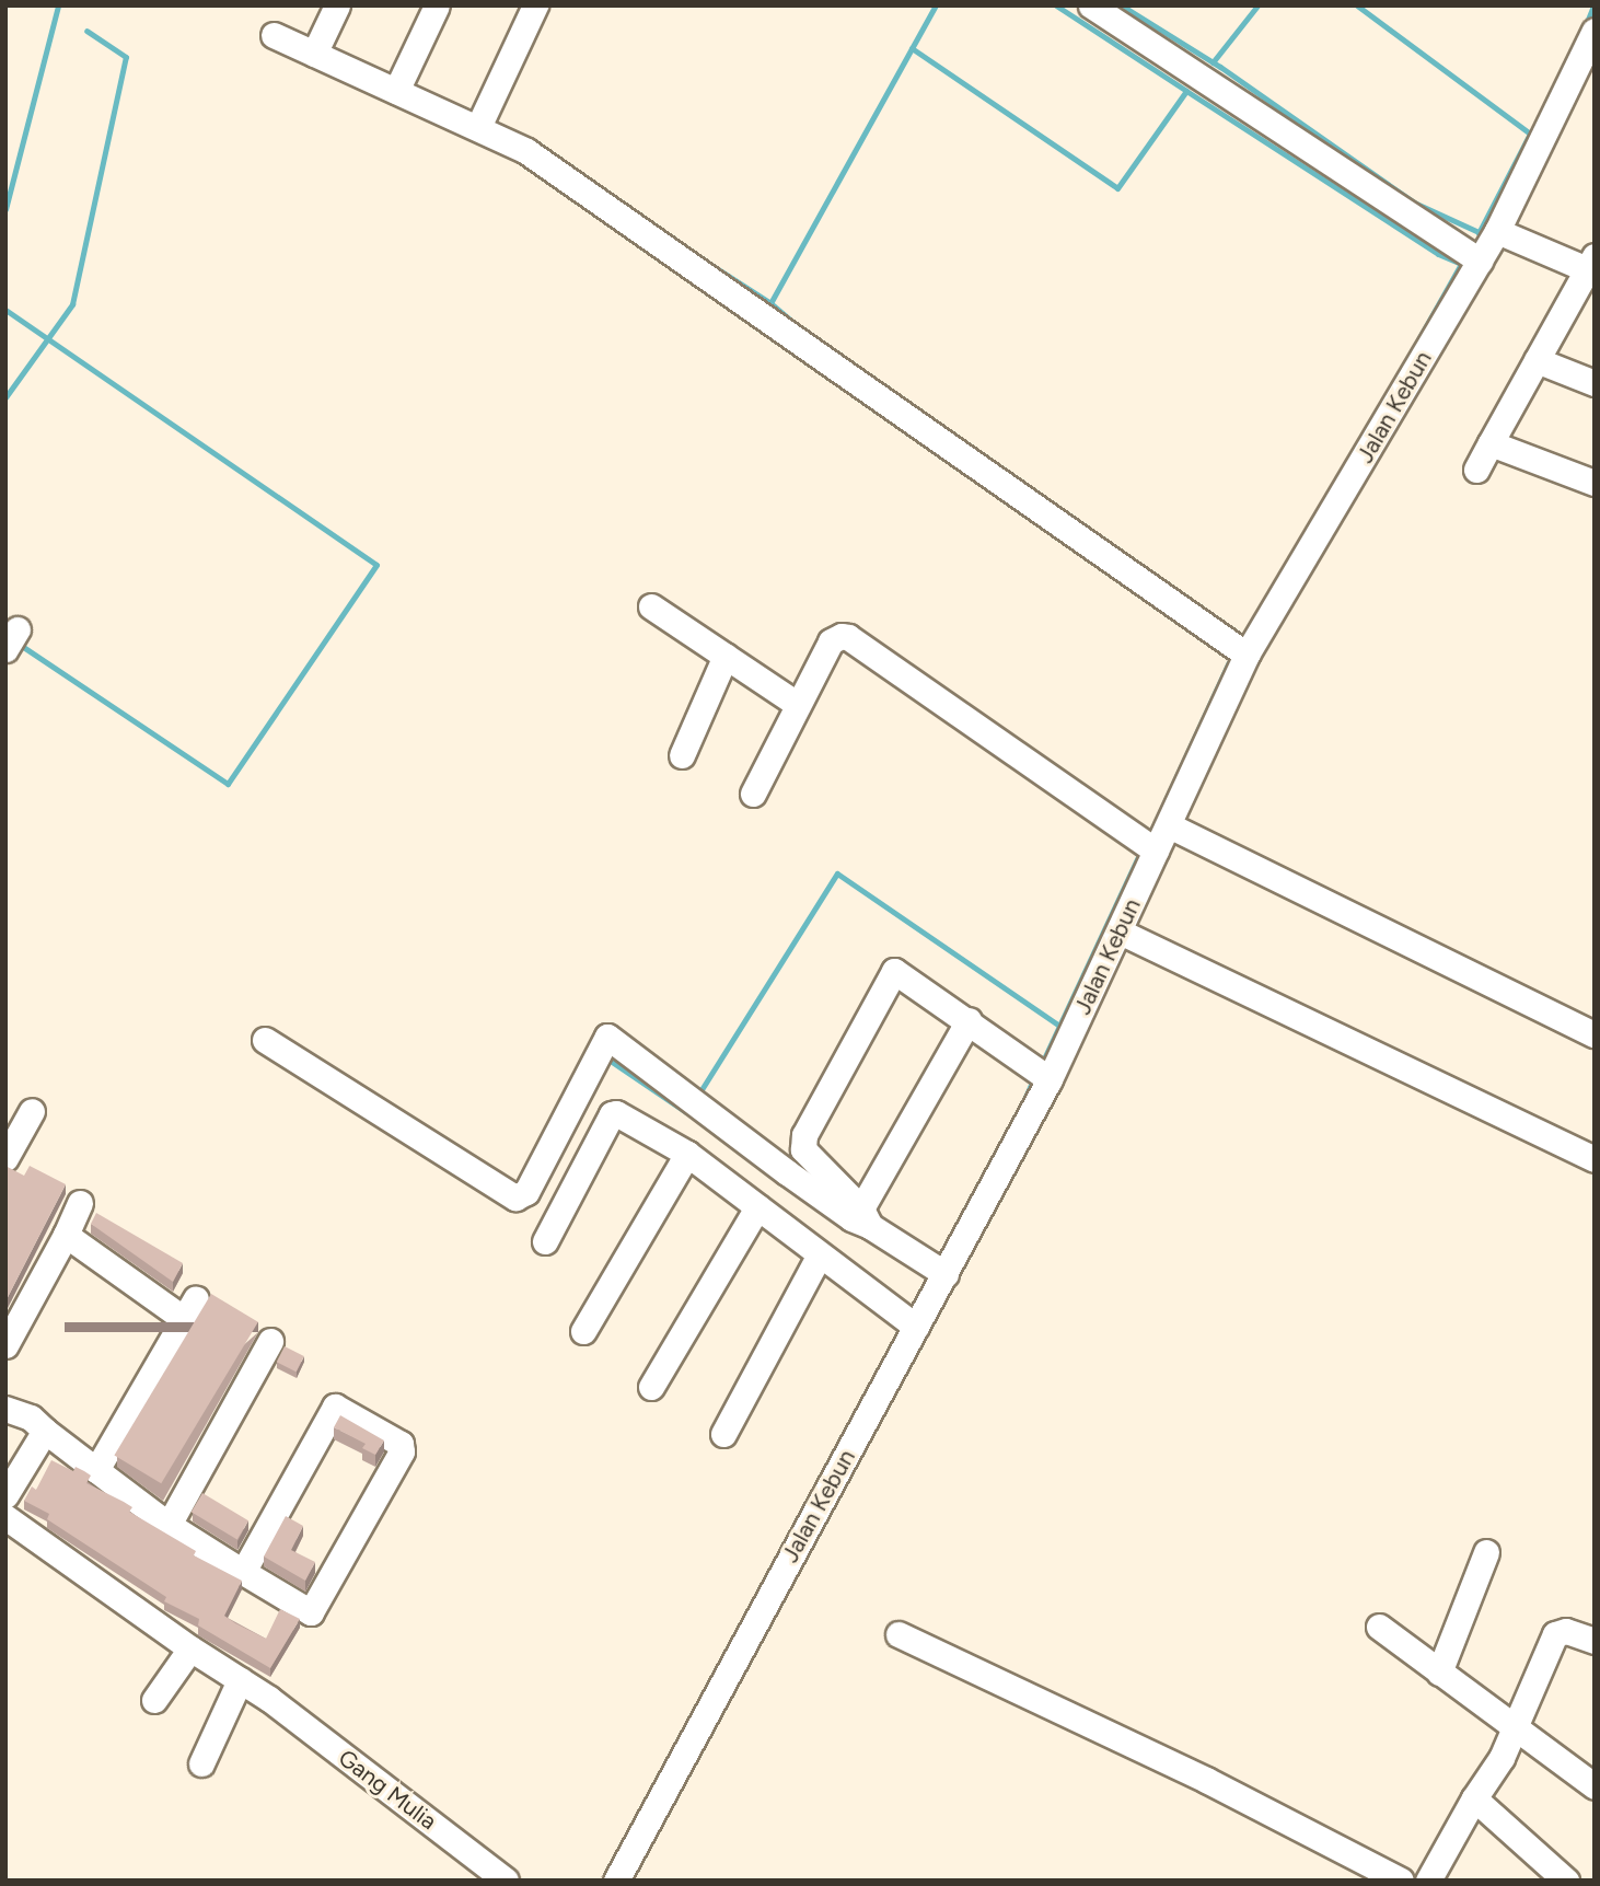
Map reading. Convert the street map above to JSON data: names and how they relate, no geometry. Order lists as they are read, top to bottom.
{
  "streets": {
    "street": ["Jalan Kebun", "Gang Mulia"]
  }
}
